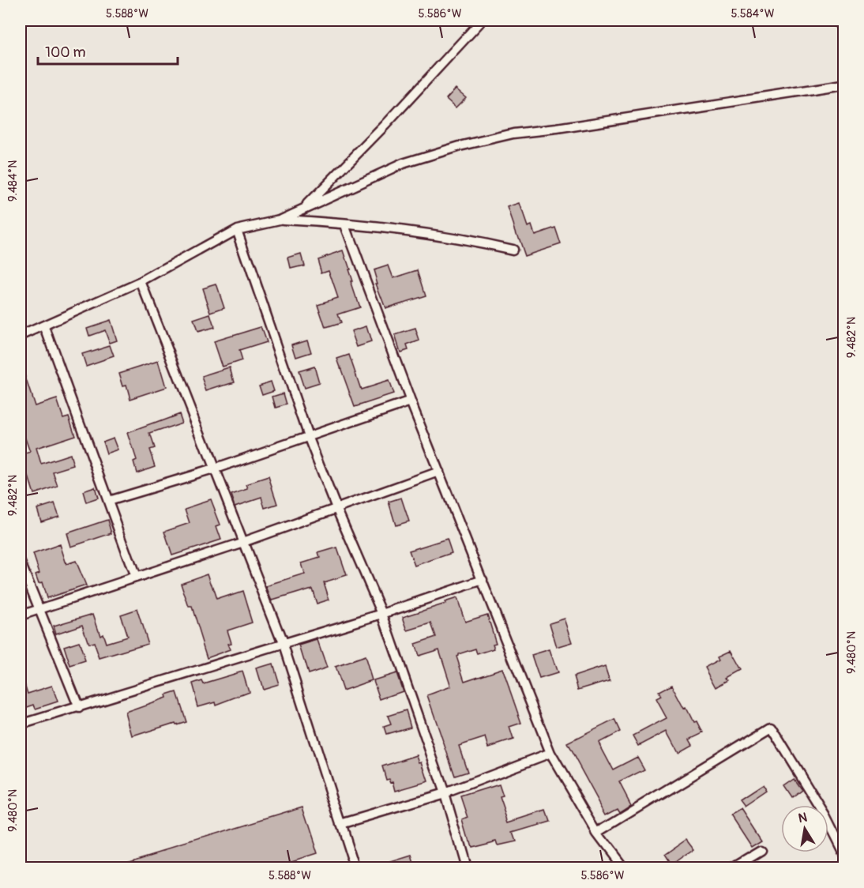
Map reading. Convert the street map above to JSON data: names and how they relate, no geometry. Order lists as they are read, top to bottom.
{
  "scale_bar": "100 m",
  "north": "top",
  "coordinates": [
    "5.588°W",
    "5.586°W",
    "5.584°W",
    "9.484°N",
    "9.482°N",
    "9.480°N"
  ]
}
